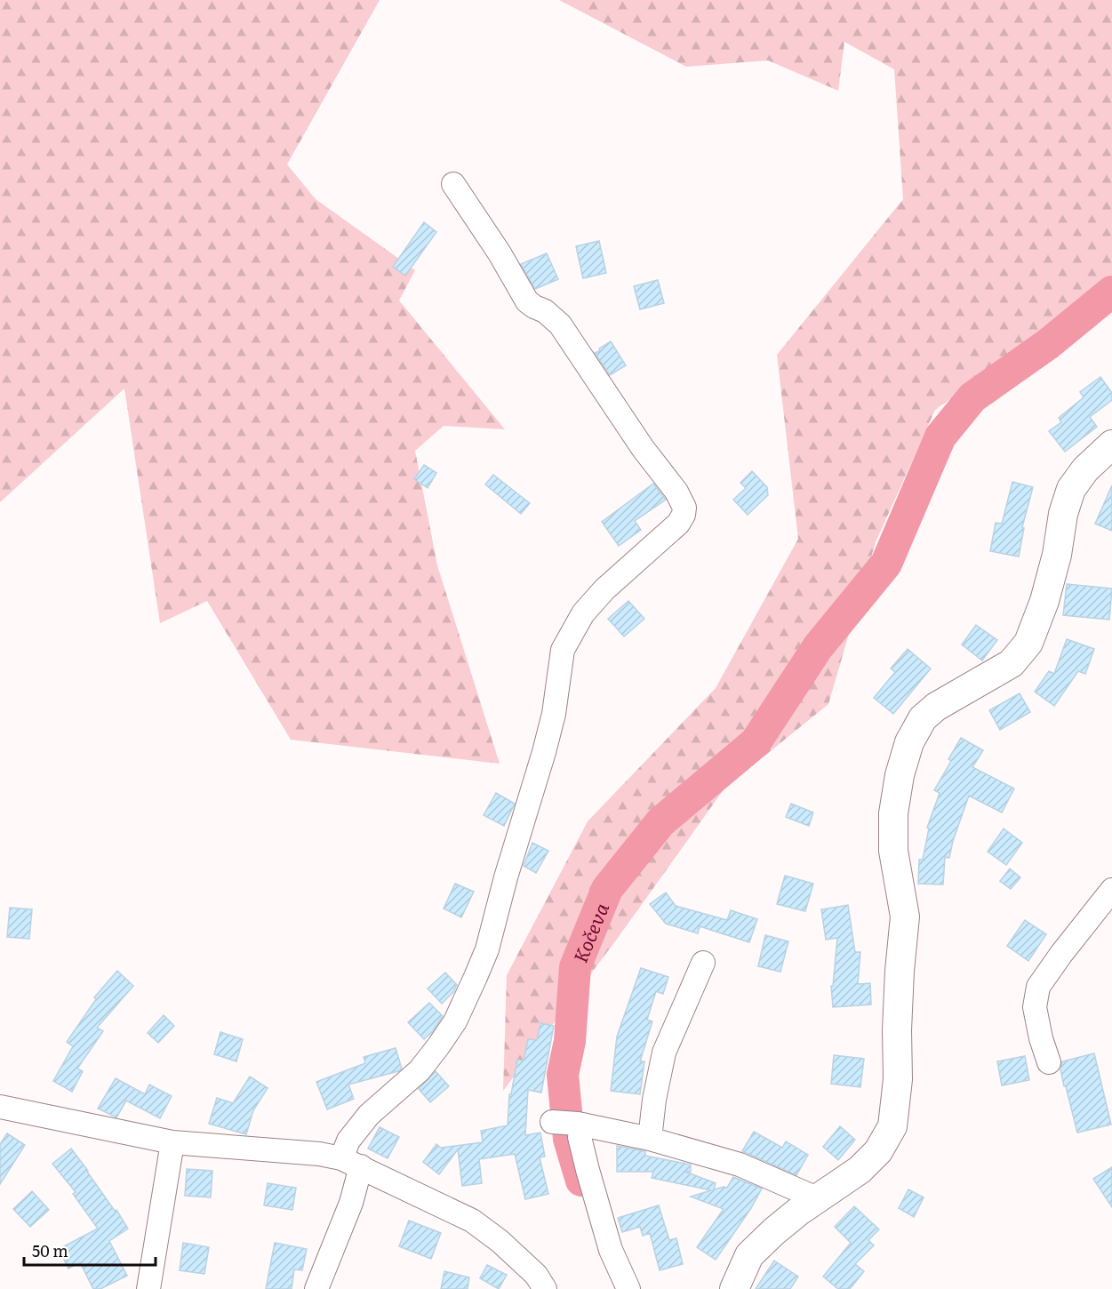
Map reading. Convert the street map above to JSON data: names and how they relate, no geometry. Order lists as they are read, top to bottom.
{
  "water": ["Kočeva"],
  "scale_bar": "50 m"
}
